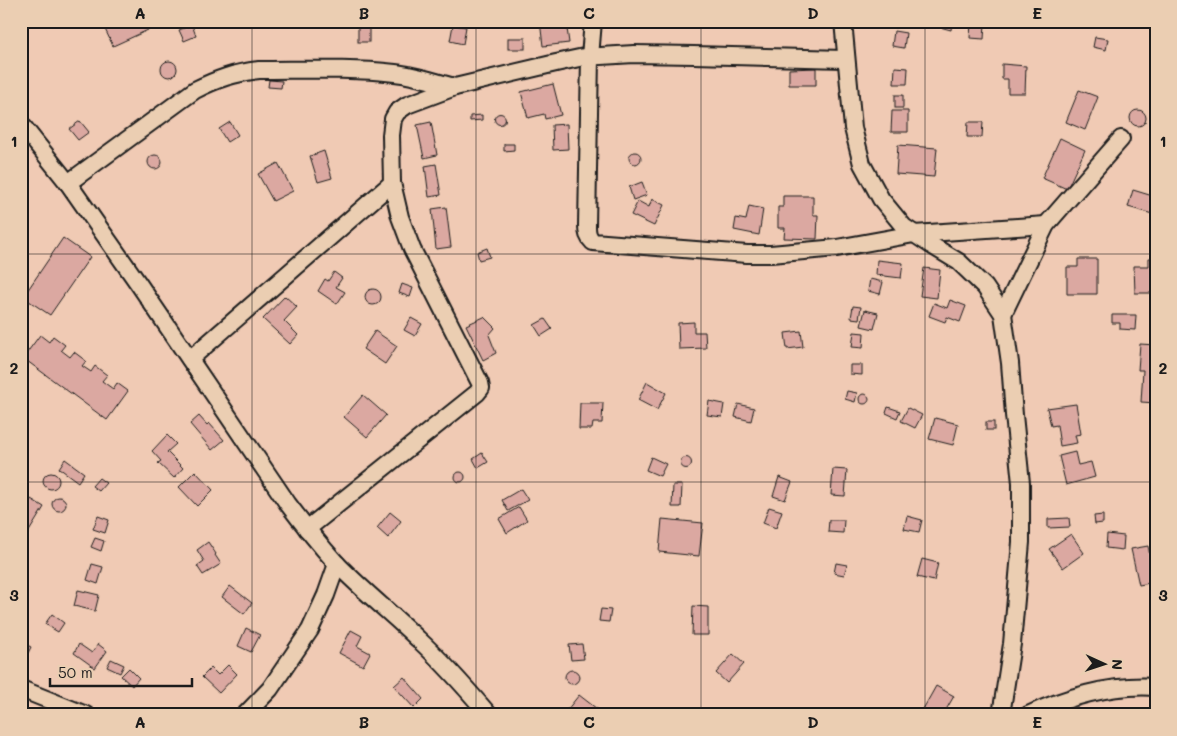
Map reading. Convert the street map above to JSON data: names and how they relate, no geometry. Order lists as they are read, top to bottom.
{
  "scale_bar": "50 m",
  "north": "right",
  "grid": {
    "columns": [
      "A",
      "B",
      "C",
      "D",
      "E"
    ],
    "rows": ["1", "2", "3"]
  }
}
